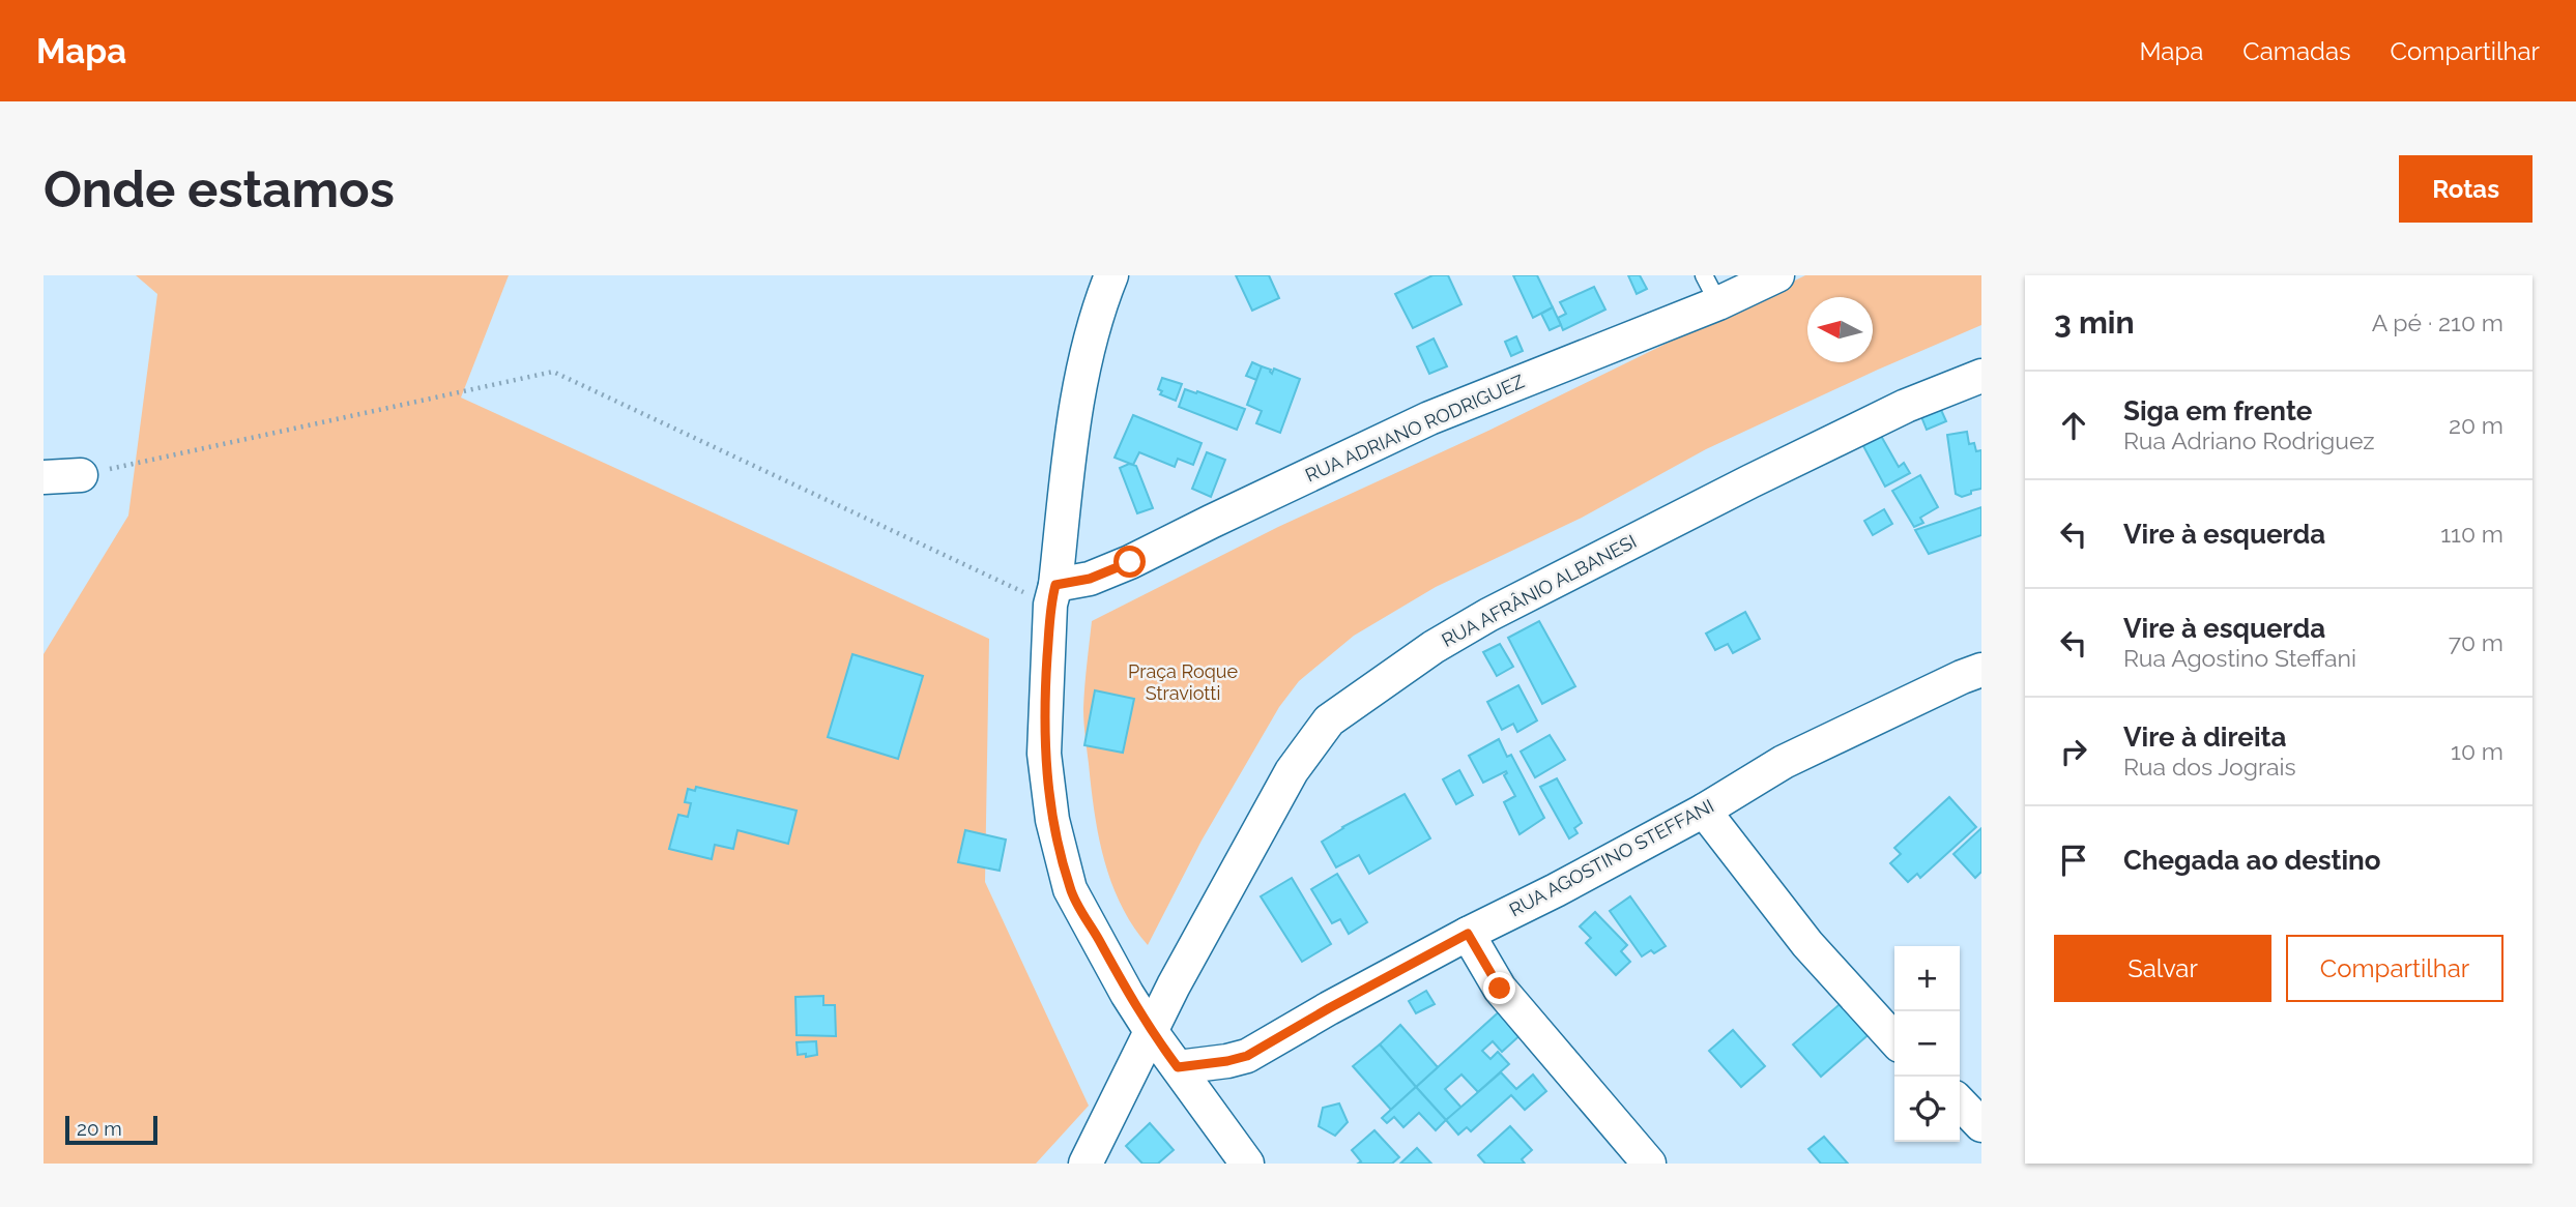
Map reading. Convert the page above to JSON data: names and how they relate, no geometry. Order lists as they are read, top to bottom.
{
  "streets": {
    "street": ["RUA ADRIANO RODRIGUEZ", "RUA AFRÂNIO ALBANESI", "RUA AGOSTINO STEFFANI"]
  },
  "parks": ["Praça Roque Straviotti"],
  "scale_bar": "20 m",
  "north": "left",
  "page": {
    "header": "Mapa",
    "nav": ["Mapa", "Camadas", "Compartilhar"],
    "buttons": [
      "Rotas",
      ["Salvar", "Compartilhar"]
    ],
    "title": "Onde estamos",
    "heading": ["3 min", "A pé · 210 m"],
    "list": [
      ["Siga em frente", "Rua Adriano Rodriguez", "20 m"],
      ["Vire à esquerda", "110 m"],
      ["Vire à esquerda", "Rua Agostino Steffani", "70 m"],
      ["Vire à direita", "Rua dos Jograis", "10 m"],
      "Chegada ao destino"
    ],
    "map_buttons": ["+", "−"],
    "scale": "20 m"
  }
}
